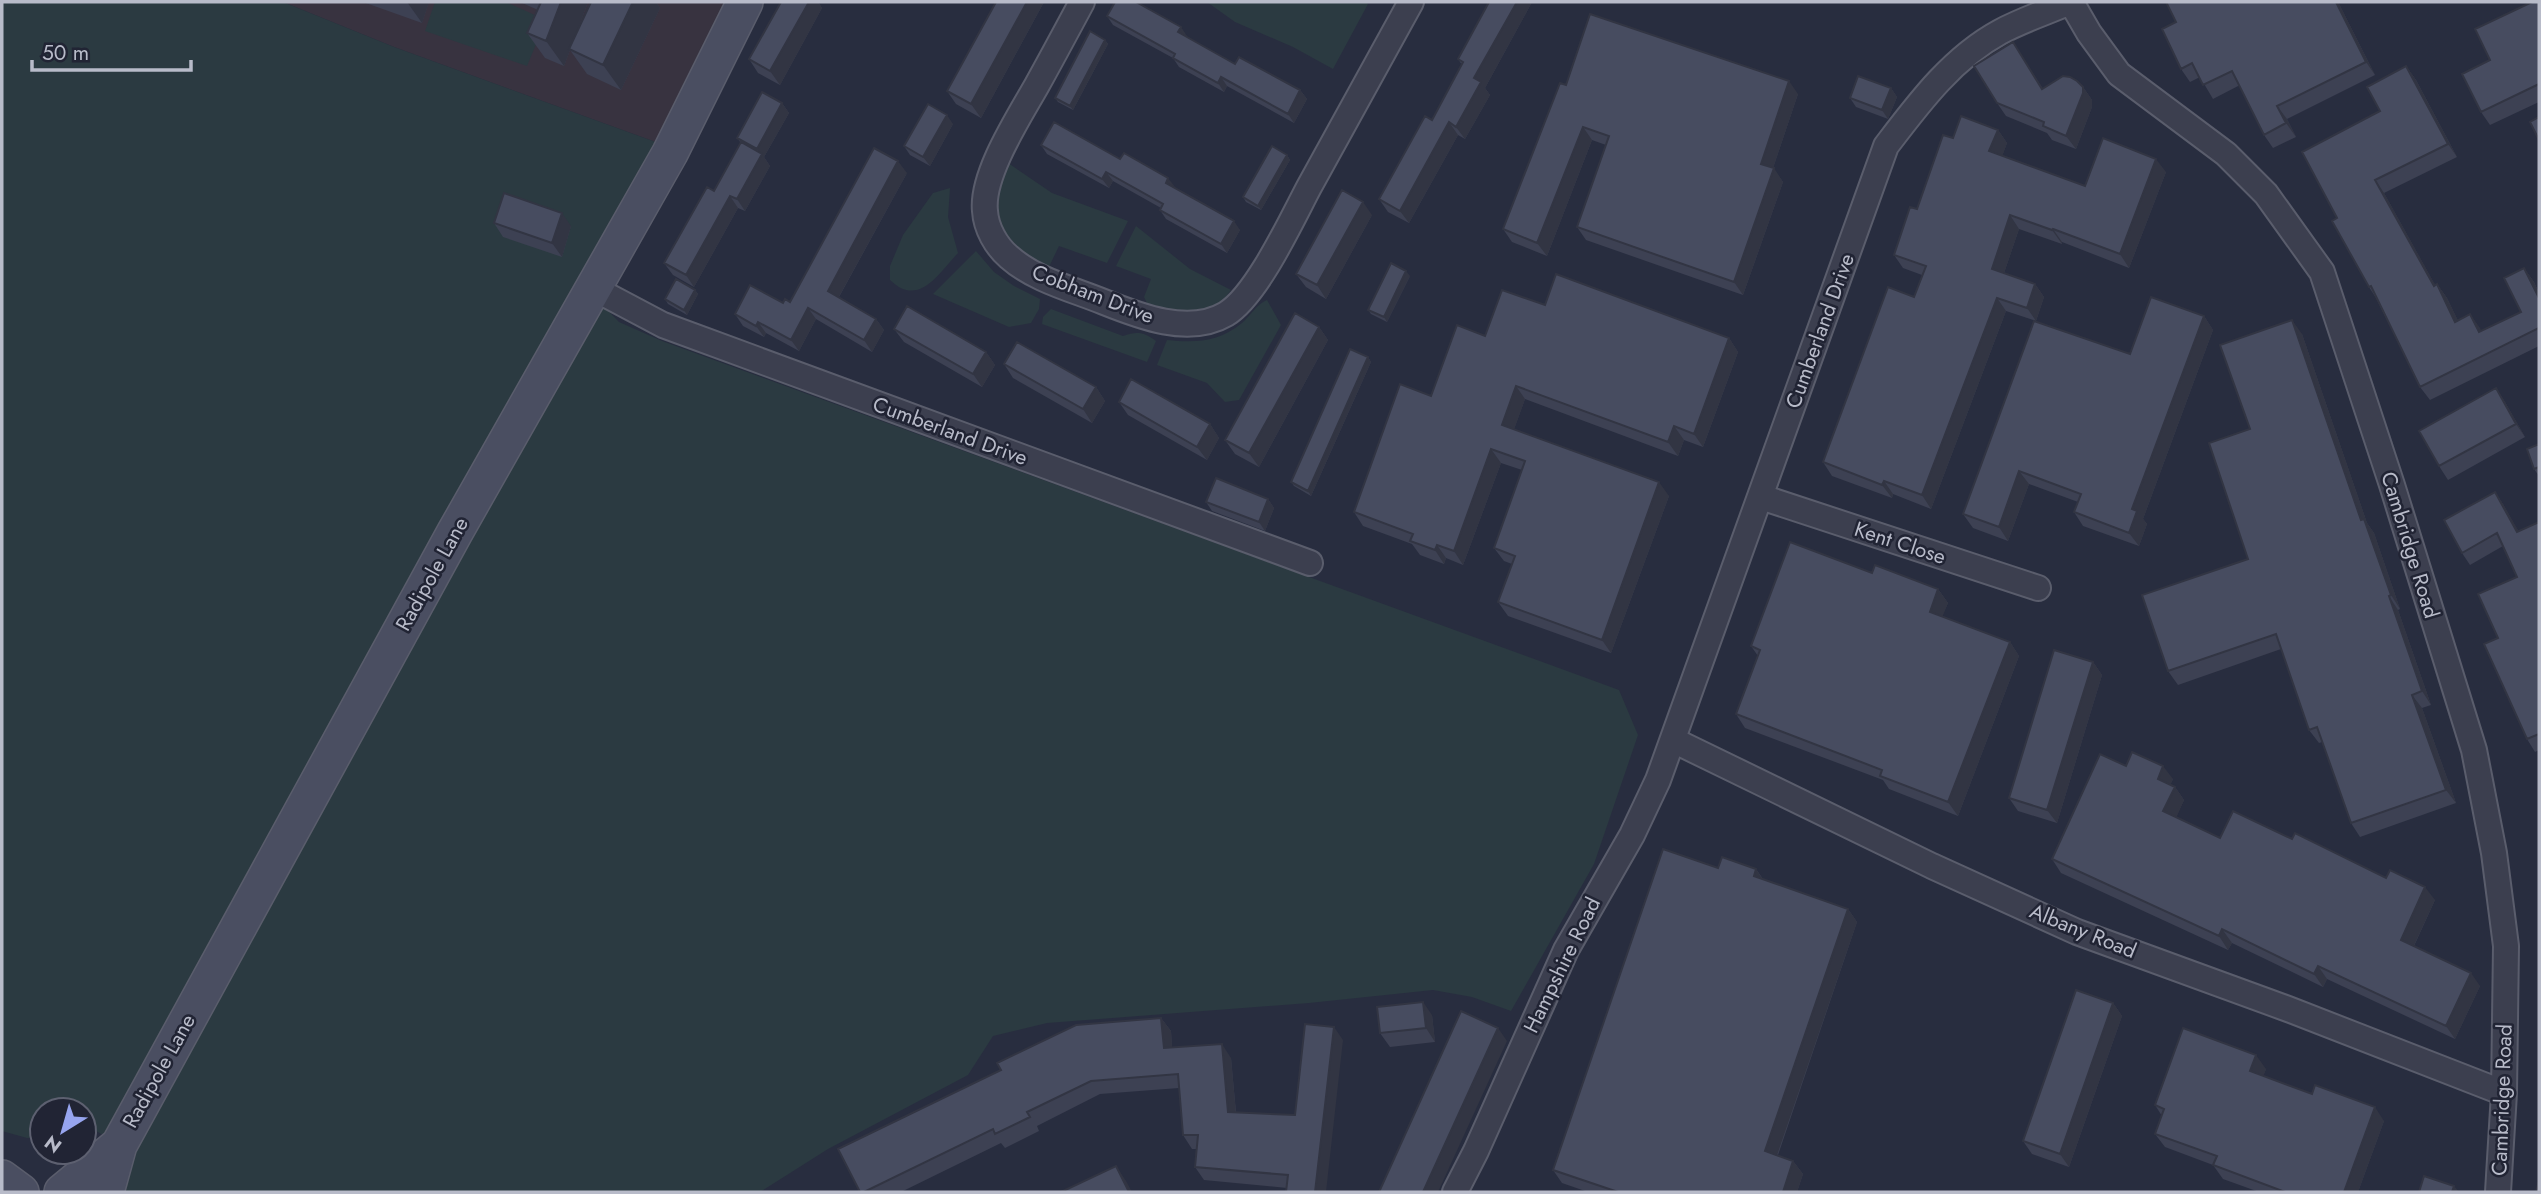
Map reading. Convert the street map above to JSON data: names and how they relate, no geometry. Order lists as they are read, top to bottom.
{
  "streets": {
    "main road": ["Radipole Lane"],
    "street": [
      "Cobham Drive",
      "Cumberland Drive",
      "Kent Close",
      "Cambridge Road",
      "Albany Road",
      "Hampshire Road"
    ]
  },
  "crossings": [
    ["Cumberland Drive", "Kent Close"],
    ["Cumberland Drive", "Cambridge Road"],
    ["Cumberland Drive", "Radipole Lane"],
    ["Cumberland Drive", "Albany Road"],
    ["Cumberland Drive", "Hampshire Road"],
    ["Cambridge Road", "Albany Road"],
    ["Albany Road", "Hampshire Road"]
  ],
  "scale_bar": "50 m",
  "north": "bottom left"
}
